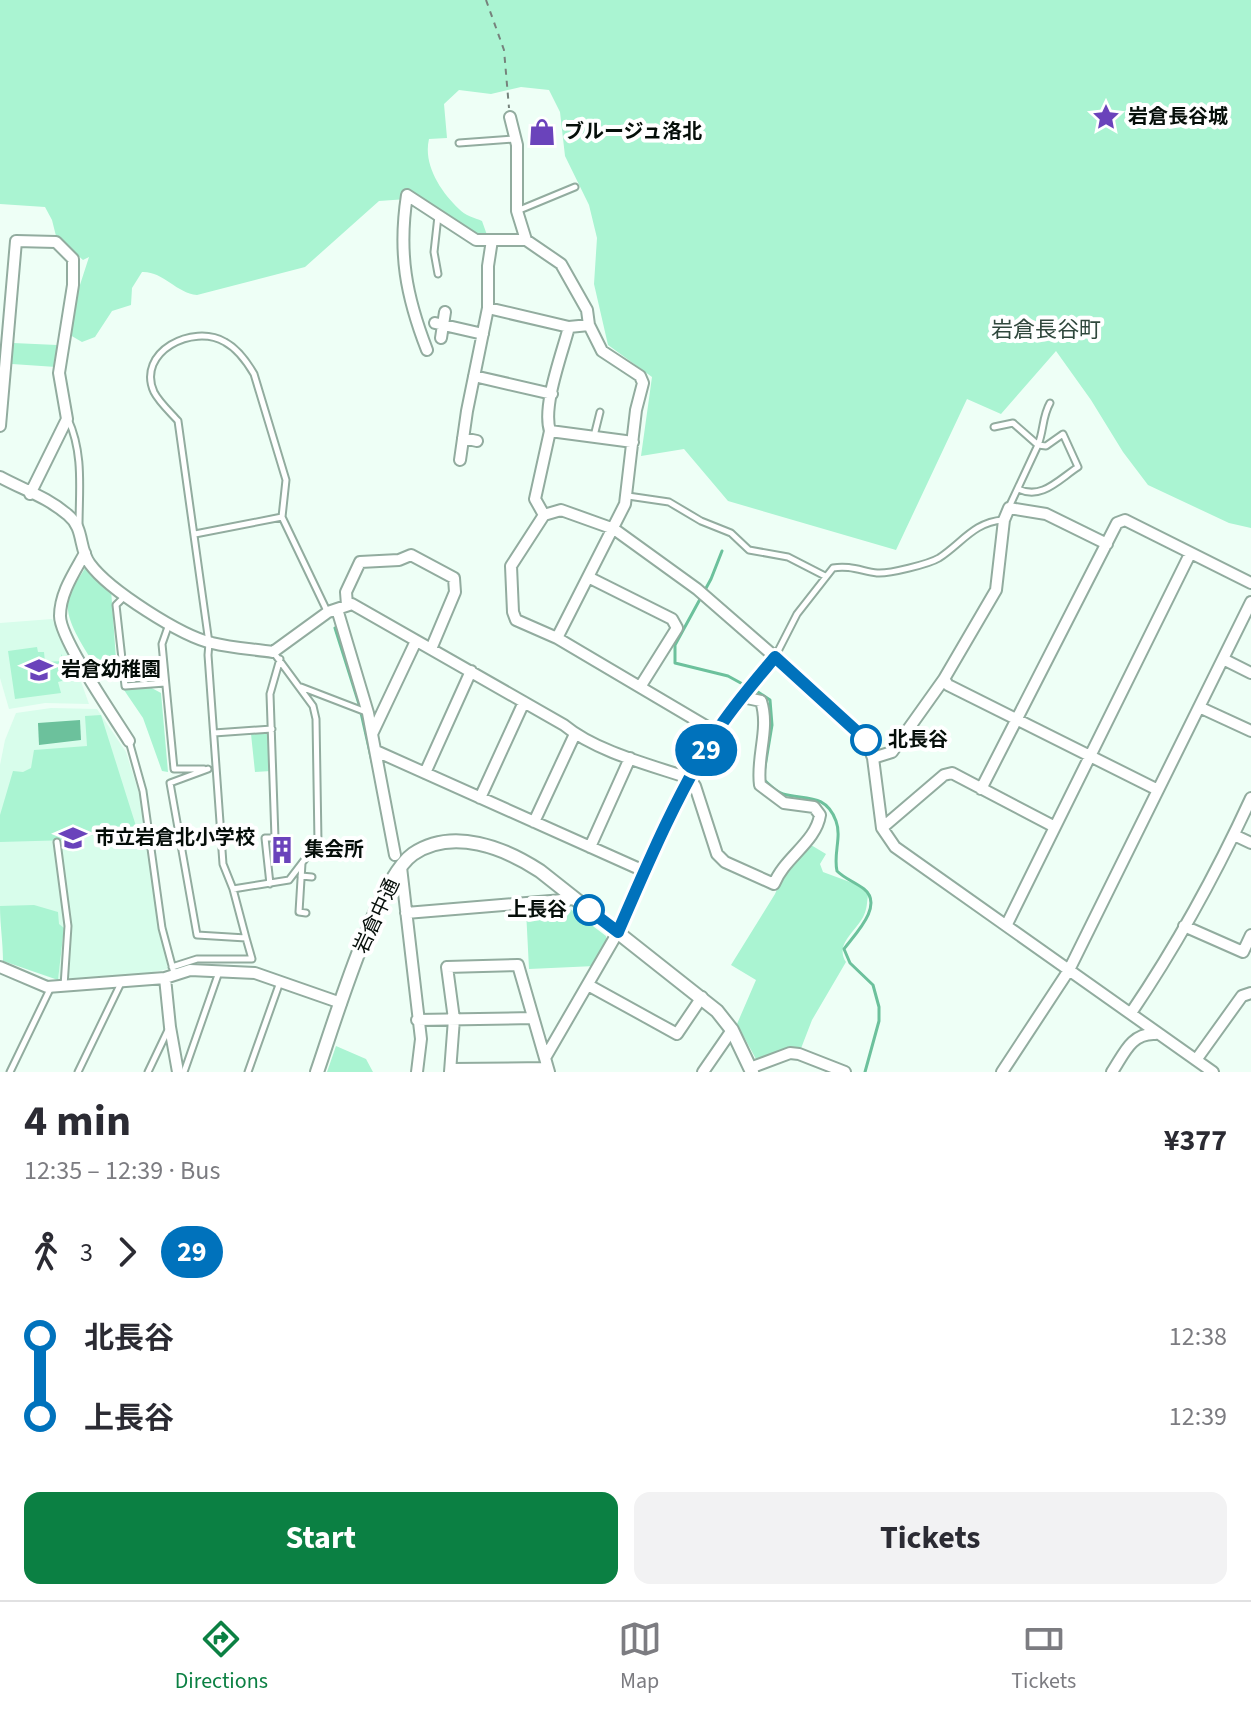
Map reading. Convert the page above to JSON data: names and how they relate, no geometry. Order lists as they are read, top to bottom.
{
  "streets": {
    "street": ["岩倉中通"]
  },
  "districts": ["岩倉長谷町"],
  "places": {
    "place": ["岩倉長谷城"],
    "shop": ["ブルージュ洛北"],
    "school or university": ["岩倉幼稚園", "市立岩倉北小学校"],
    "other": ["北長谷", "上長谷"],
    "building": ["集会所"]
  },
  "lines": ["bus line 29"],
  "page": {
    "on_map": "29",
    "heading": ["4 min", "12:35 – 12:39 · Bus", "¥377"],
    "legs": ["3", "29"],
    "list": [
      {
        "name": "北長谷",
        "value": "12:38"
      },
      {
        "name": "上長谷",
        "value": "12:39"
      }
    ],
    "buttons": ["Start", "Tickets"],
    "tabs": ["Directions", "Map", "Tickets"]
  }
}
